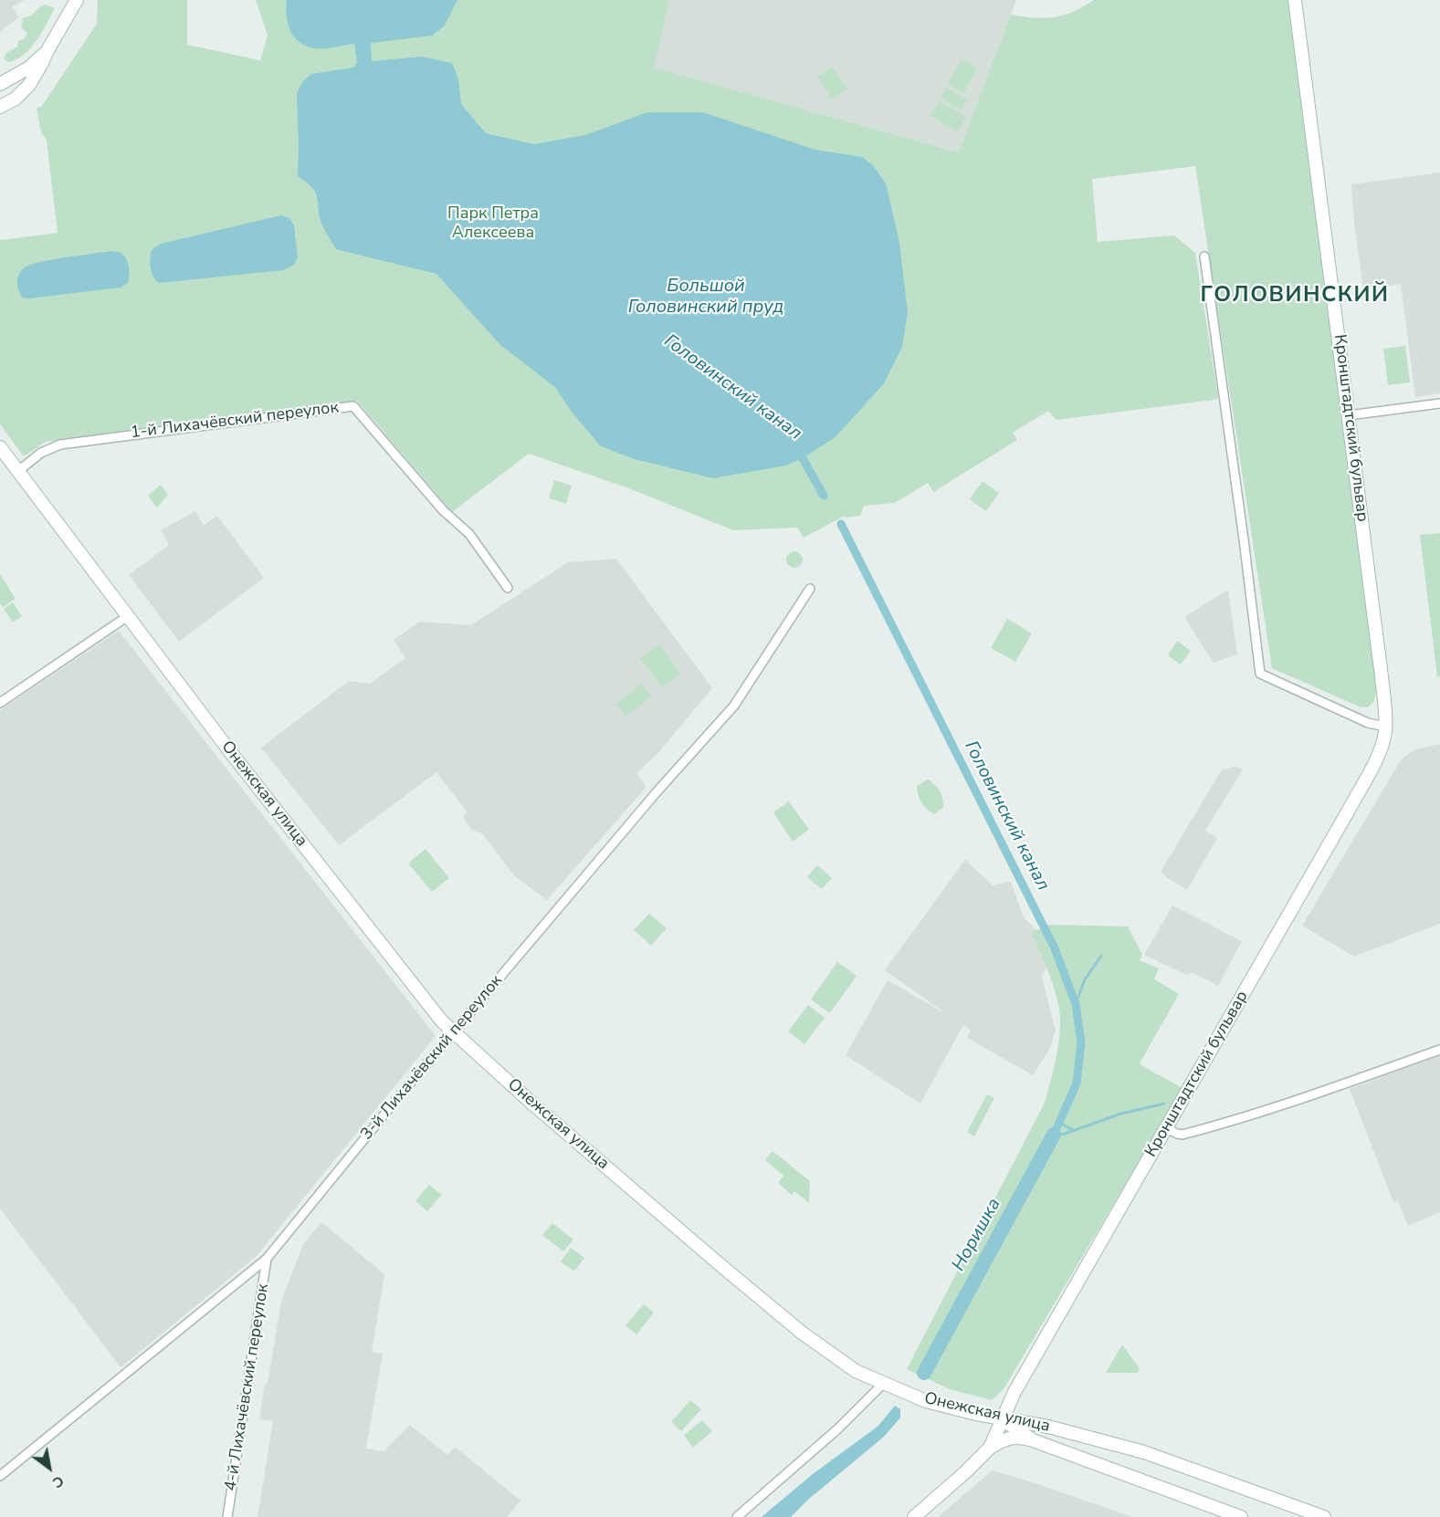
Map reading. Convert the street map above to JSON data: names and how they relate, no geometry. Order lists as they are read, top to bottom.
{
  "streets": {
    "main road": ["Кронштадтский бульвар", "Онежская улица"],
    "street": ["1-й Лихачёвский переулок", "3-й Лихачёвский переулок", "4-й Лихачёвский переулок"]
  },
  "crossings": [
    ["1-й Лихачёвский переулок", "Онежская улица"],
    ["Кронштадтский бульвар", "Онежская улица"],
    ["Онежская улица", "3-й Лихачёвский переулок"],
    ["3-й Лихачёвский переулок", "4-й Лихачёвский переулок"]
  ],
  "districts": ["ГОЛОВИНСКИЙ"],
  "water": ["Большой Головинский пруд", "Головинский канал", "Норишка"],
  "parks": ["Парк Петра Алексеева"],
  "north": "bottom right"
}
